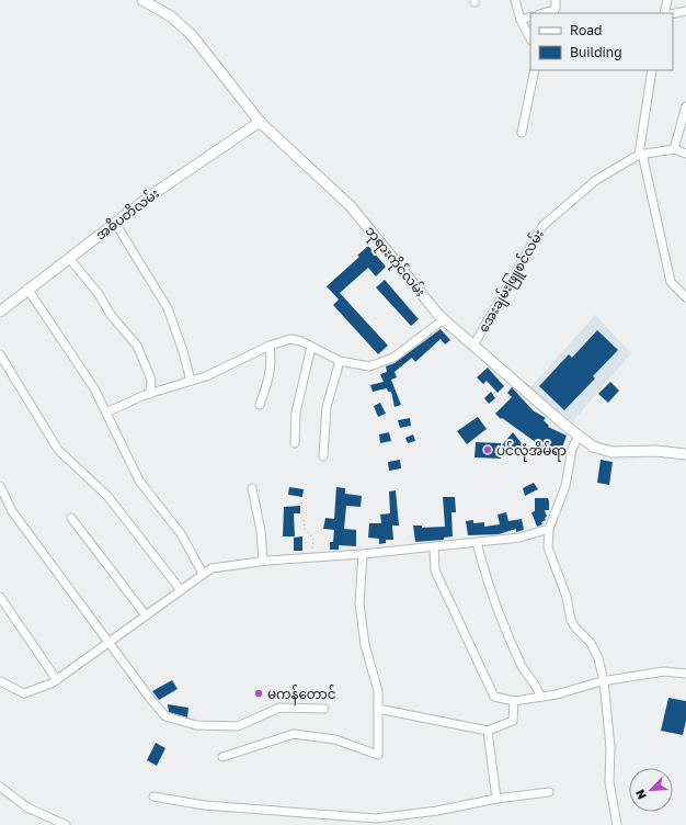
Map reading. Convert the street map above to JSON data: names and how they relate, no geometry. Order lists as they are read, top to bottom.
{
  "streets": {
    "street": ["အဓိပတိလမ်း", "ဘုရားကိုင်လမ်း", "အေးချမ်းဖြူစင်လမ်း"]
  },
  "crossings": [
    ["အဓိပတိလမ်း", "ဘုရားကိုင်လမ်း"],
    ["ဘုရားကိုင်လမ်း", "အေးချမ်းဖြူစင်လမ်း"]
  ],
  "places": ["ပင်လုံအိမ်ရာ", "မကန်တောင်"],
  "legend": ["Road", "Building"],
  "north": "bottom left"
}
